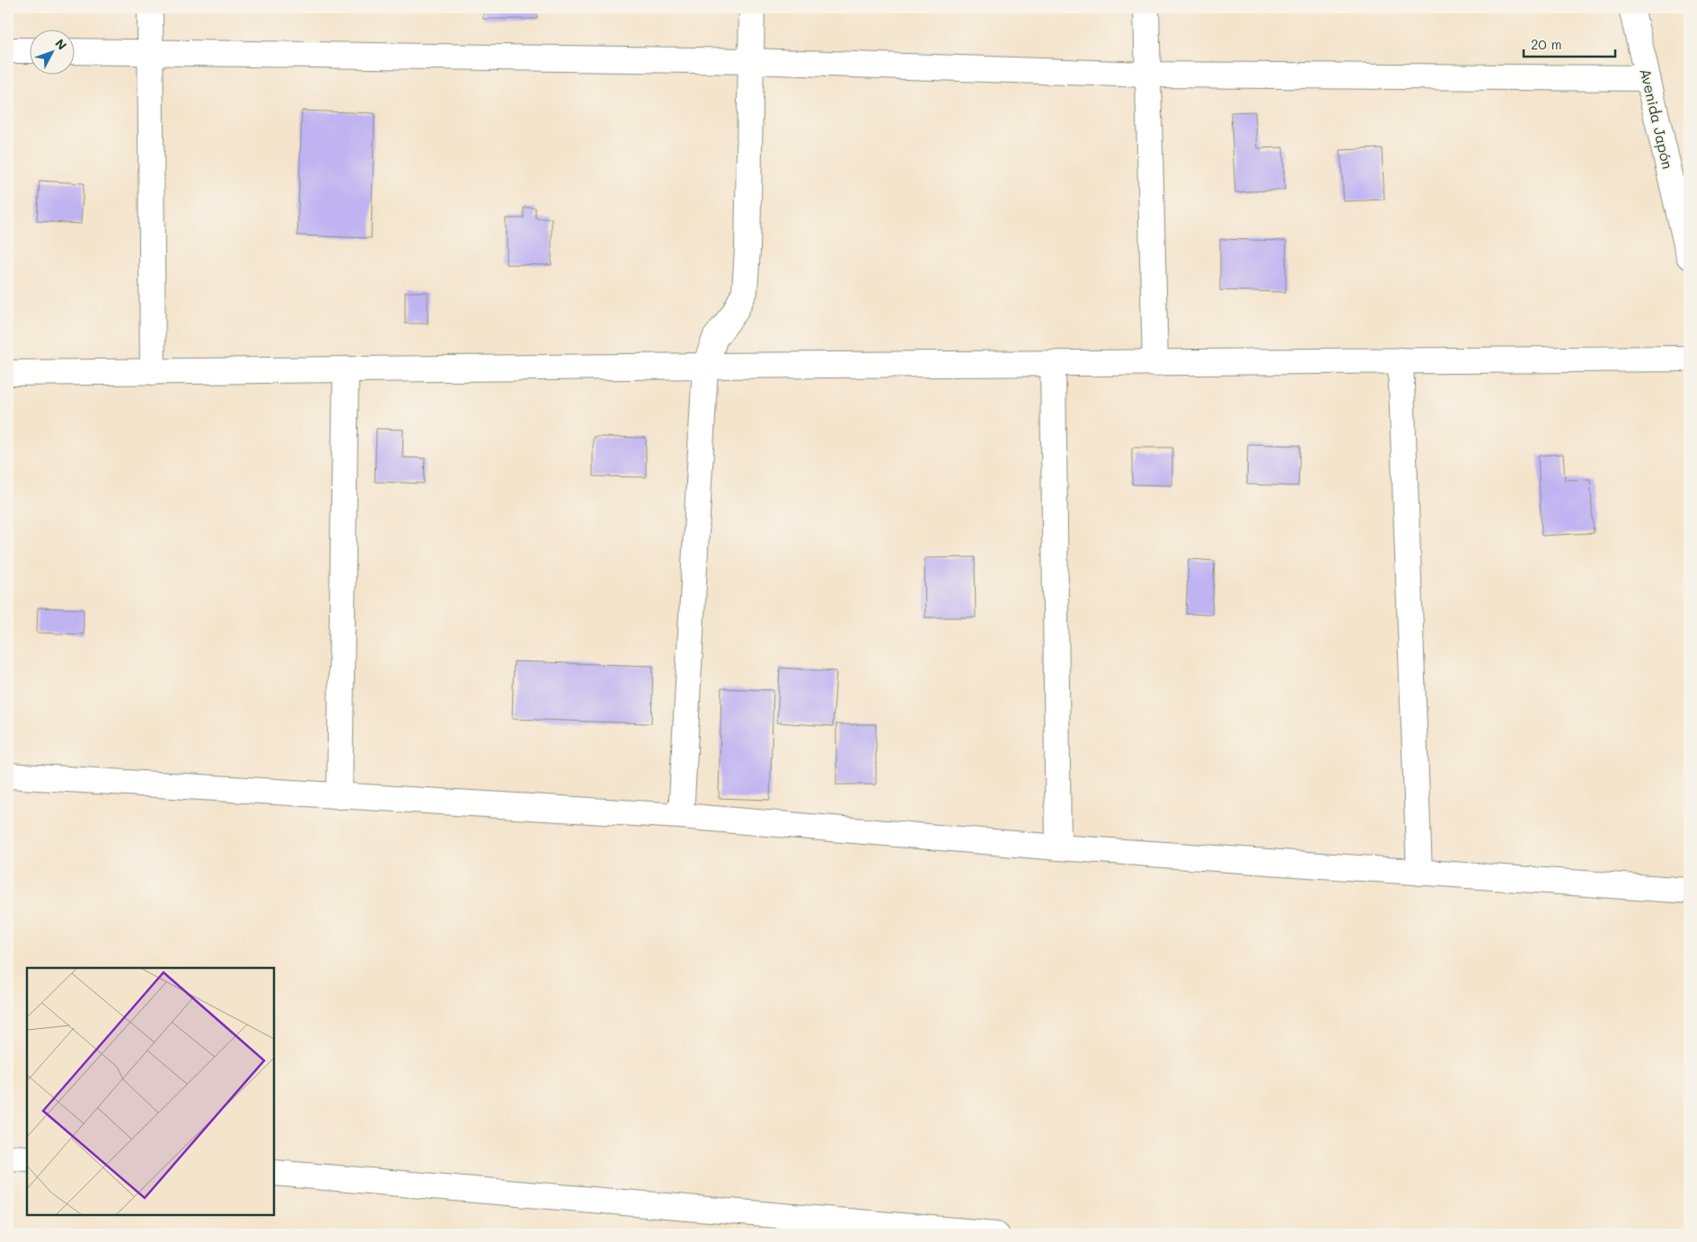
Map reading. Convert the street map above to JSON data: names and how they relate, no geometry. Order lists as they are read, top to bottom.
{
  "streets": {
    "street": ["Avenida Japón"]
  },
  "scale_bar": "20 m",
  "north": "top right"
}
